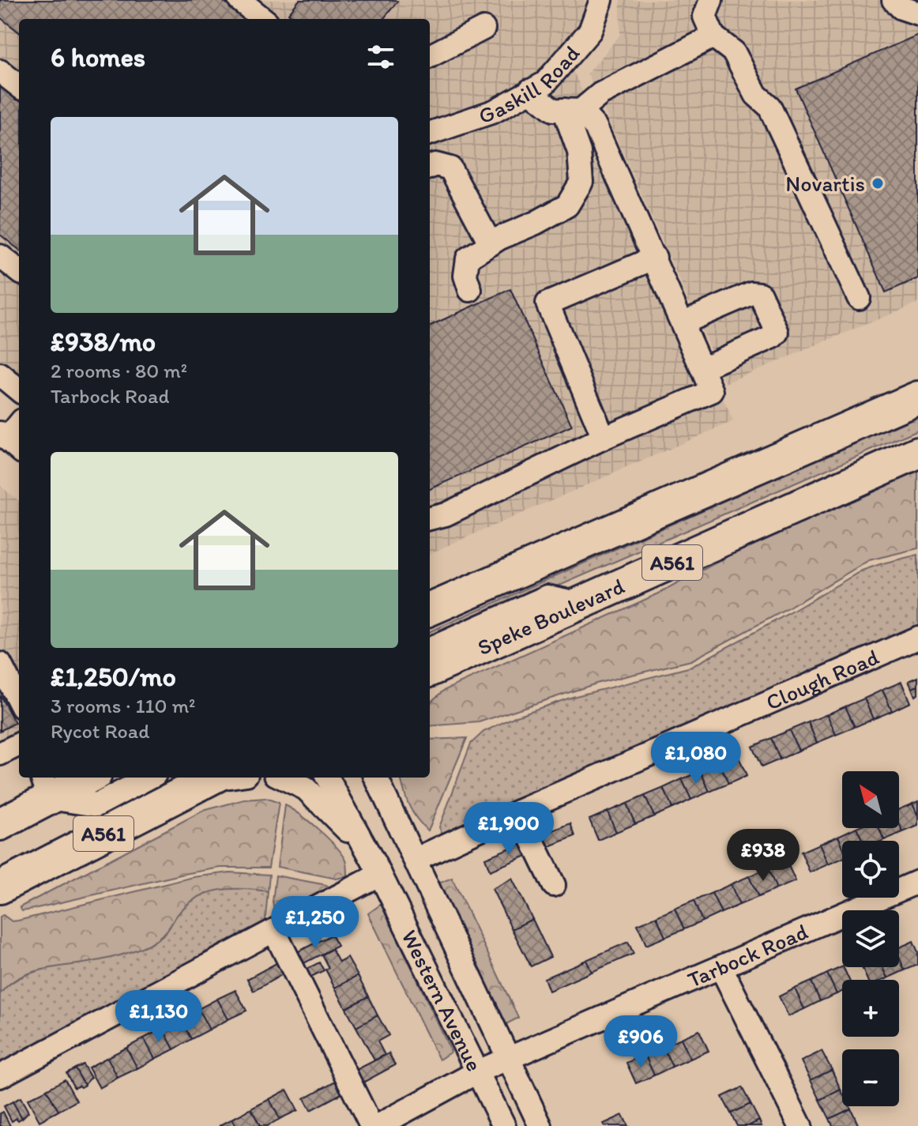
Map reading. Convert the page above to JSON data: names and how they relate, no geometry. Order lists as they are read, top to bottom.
{
  "streets": {
    "highway": ["A561", "Speke Boulevard"],
    "street": [
      "Gaskill Road",
      "Clough Road",
      "Tarbock Road",
      "Western Avenue"
    ]
  },
  "crossings": [
    ["Clough Road", "Western Avenue"],
    ["Tarbock Road", "Western Avenue"]
  ],
  "places": ["Novartis"],
  "north": "top left",
  "page": {
    "heading": "6 homes",
    "list": [
      {
        "name": "£938/mo",
        "note": "2 rooms · 80 m² · Tarbock Road"
      },
      {
        "name": "£1,250/mo",
        "note": "3 rooms · 110 m² · Rycot Road"
      }
    ],
    "price": [
      "£1,080",
      "£1,900",
      "£938",
      "£1,250",
      "£1,130",
      "£906"
    ],
    "map_buttons": ["+", "−"]
  }
}
